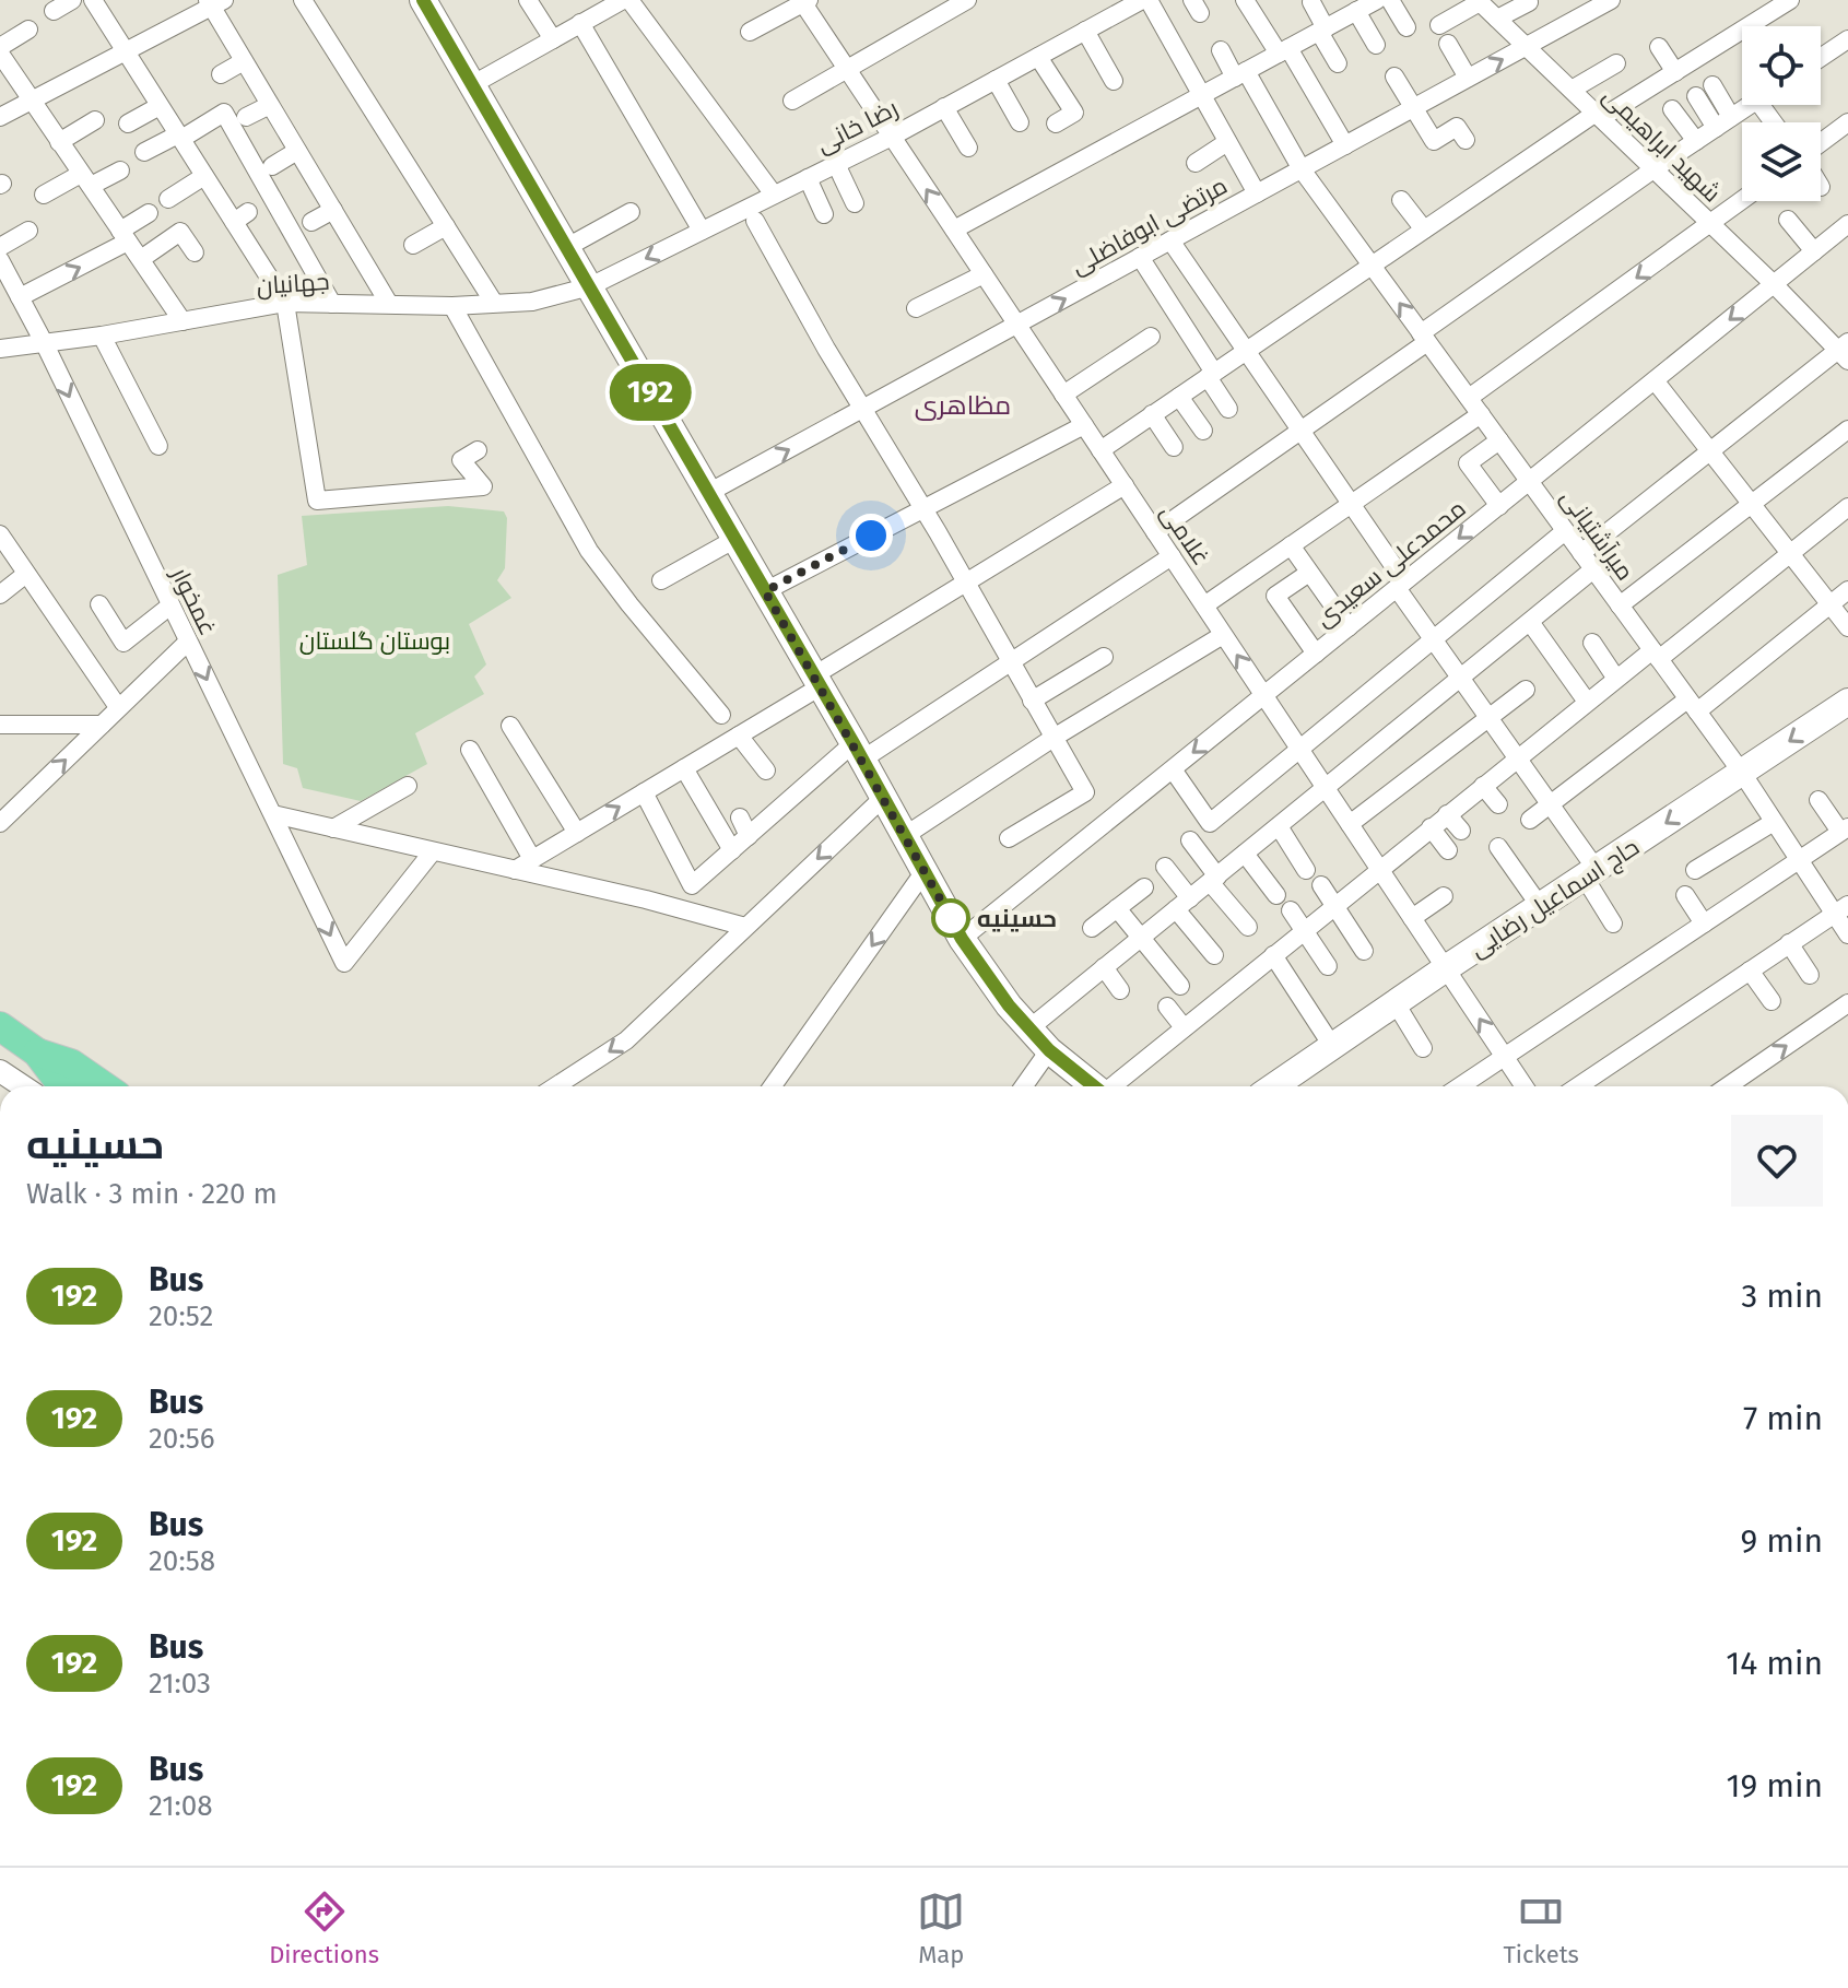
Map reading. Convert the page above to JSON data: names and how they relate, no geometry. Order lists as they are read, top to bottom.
{
  "streets": {
    "main road": ["حاج اسماعیل رضایی"],
    "street": [
      "رضا خانی",
      "شهید ابراهیمی",
      "مرتضی ابوفاضلی",
      "جهانیان",
      "غلامی",
      "میرآشتیانی",
      "محمدعلی سعیدی",
      "غمخوار"
    ]
  },
  "crossings": [
    ["رضا خانی", "جهانیان"],
    ["رضا خانی", "غلامی"],
    ["شهید ابراهیمی", "مرتضی ابوفاضلی"],
    ["شهید ابراهیمی", "محمدعلی سعیدی"],
    ["مرتضی ابوفاضلی", "غلامی"],
    ["مرتضی ابوفاضلی", "میرآشتیانی"],
    ["جهانیان", "غمخوار"],
    ["غلامی", "محمدعلی سعیدی"],
    ["غلامی", "حاج اسماعیل رضایی"],
    ["میرآشتیانی", "محمدعلی سعیدی"],
    ["میرآشتیانی", "حاج اسماعیل رضایی"]
  ],
  "one_way": ["حاج اسماعیل رضایی"],
  "districts": ["مظاهری"],
  "parks": ["بوستان گلستان"],
  "places": ["حسینیه"],
  "lines": ["bus line 192"],
  "page": {
    "on_map": "192",
    "heading": ["حسینیه", "Walk · 3 min · 220 m"],
    "list": [
      {
        "mark": "192",
        "name": "Bus",
        "note": "20:52",
        "value": "3 min"
      },
      {
        "mark": "192",
        "name": "Bus",
        "note": "20:56",
        "value": "7 min"
      },
      {
        "mark": "192",
        "name": "Bus",
        "note": "20:58",
        "value": "9 min"
      },
      {
        "mark": "192",
        "name": "Bus",
        "note": "21:03",
        "value": "14 min"
      },
      {
        "mark": "192",
        "name": "Bus",
        "note": "21:08",
        "value": "19 min"
      }
    ],
    "tabs": ["Directions", "Map", "Tickets"]
  }
}
